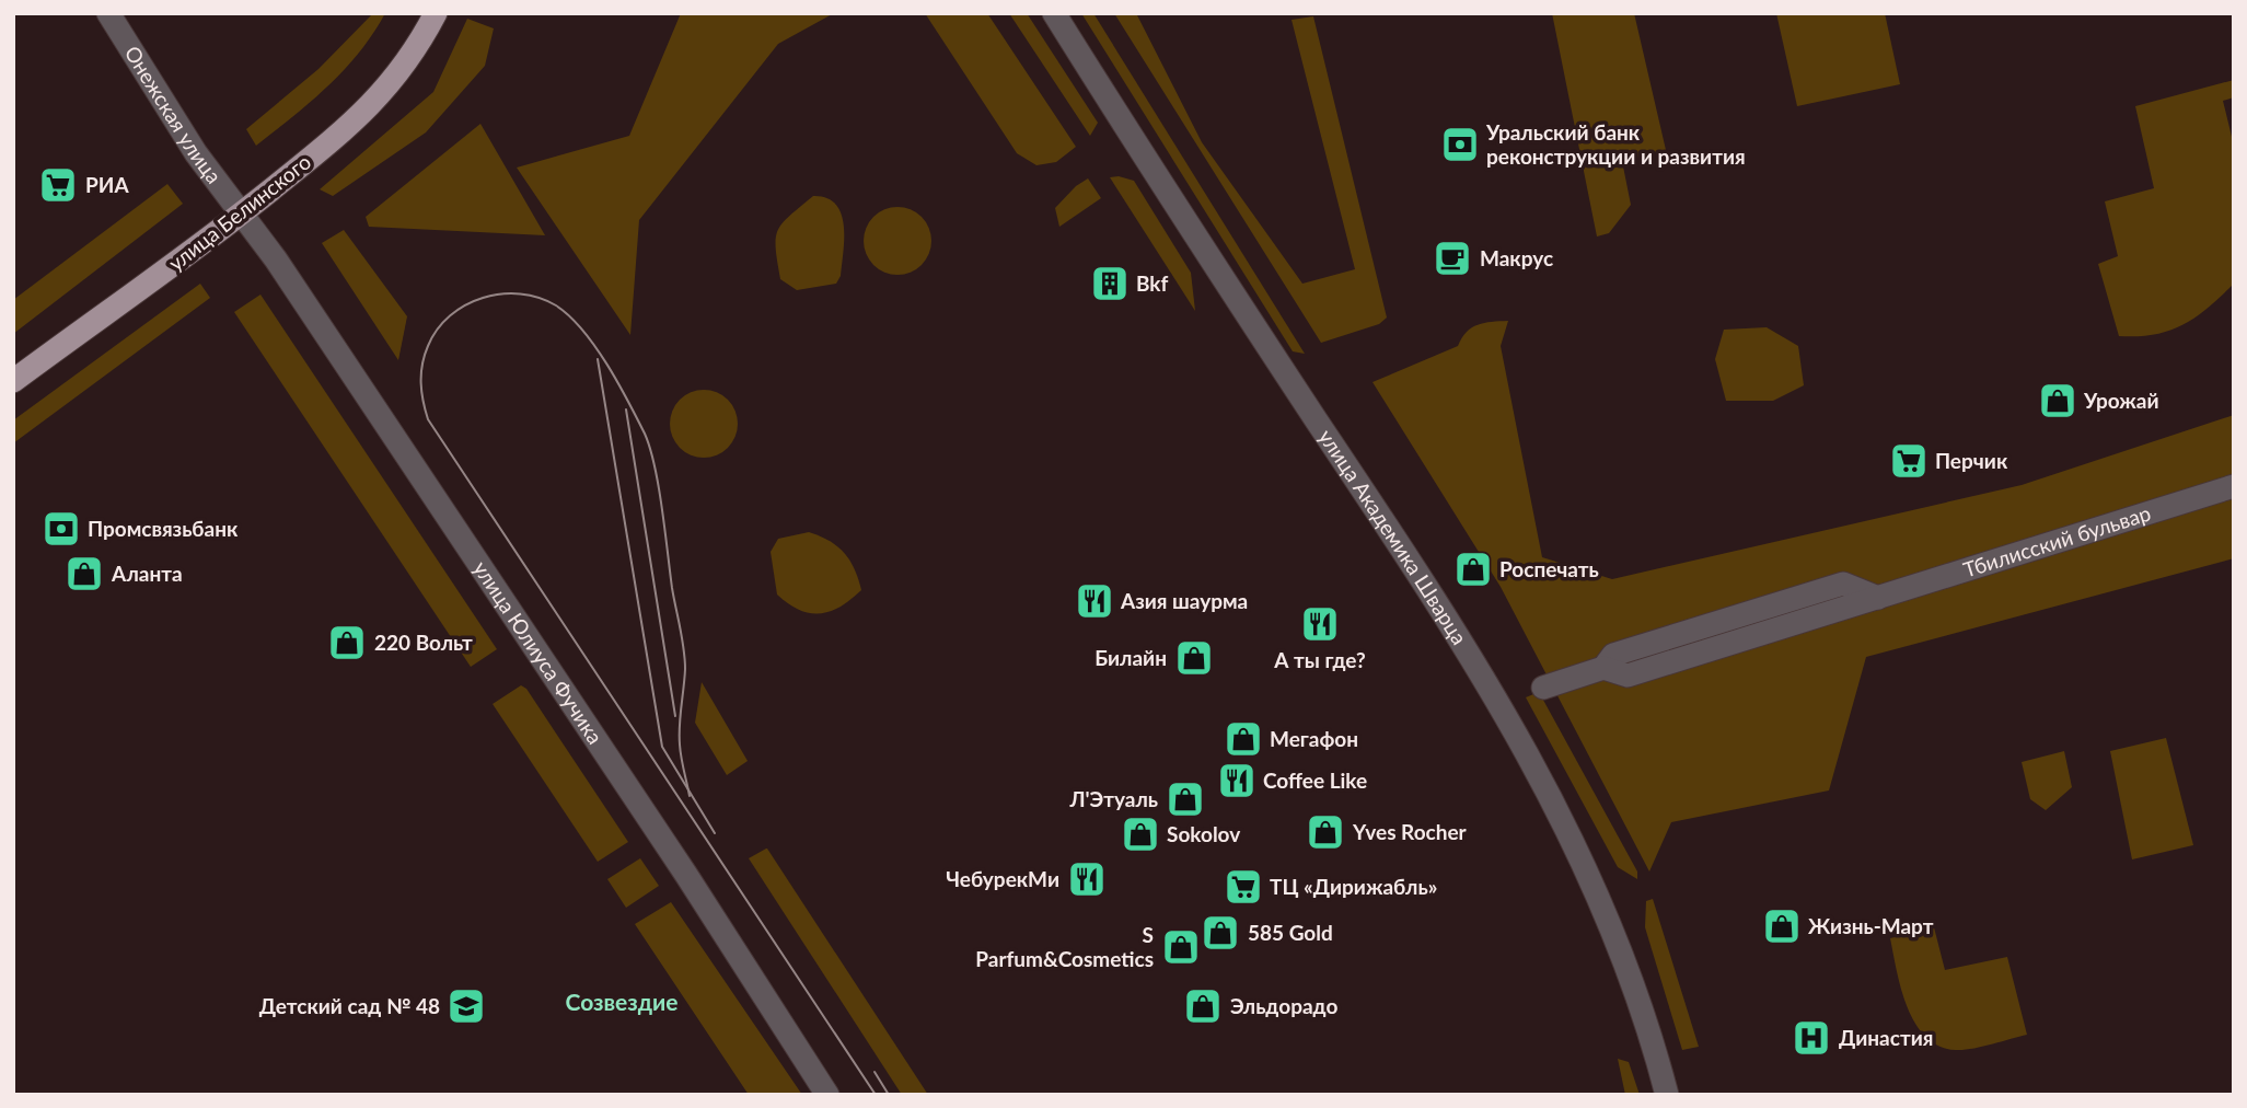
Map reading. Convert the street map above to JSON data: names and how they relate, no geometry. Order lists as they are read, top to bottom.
{
  "streets": {
    "main road": ["улица Белинского"],
    "street": [
      "Онежская улица",
      "улица Академика Шварца",
      "Тбилисский бульвар",
      "улица Юлиуса Фучика"
    ]
  },
  "crossings": [
    ["Онежская улица", "улица Белинского"],
    ["Онежская улица", "улица Юлиуса Фучика"],
    ["улица Белинского", "улица Юлиуса Фучика"]
  ],
  "districts": ["Созвездие"],
  "places": {
    "bank": ["Уральский банк реконструкции и развития", "Промсвязьбанк"],
    "supermarket": ["РИА", "Перчик", "ТЦ «Дирижабль»"],
    "cafe": ["Макрус"],
    "building": ["Bkf"],
    "shop": [
      "Урожай",
      "Роспечать",
      "Аланта",
      "220 Вольт",
      "Билайн",
      "Мегафон",
      "Л'Этуаль",
      "Yves Rocher",
      "Sokolov",
      "Жизнь-Март",
      "585 Gold",
      "S Parfum&Cosmetics",
      "Эльдорадо"
    ],
    "restaurant": [
      "Азия шаурма",
      "А ты где?",
      "Coffee Like",
      "ЧебурекМи"
    ],
    "school or university": ["Детский сад № 48"],
    "hospital": ["Династия"]
  }
}
